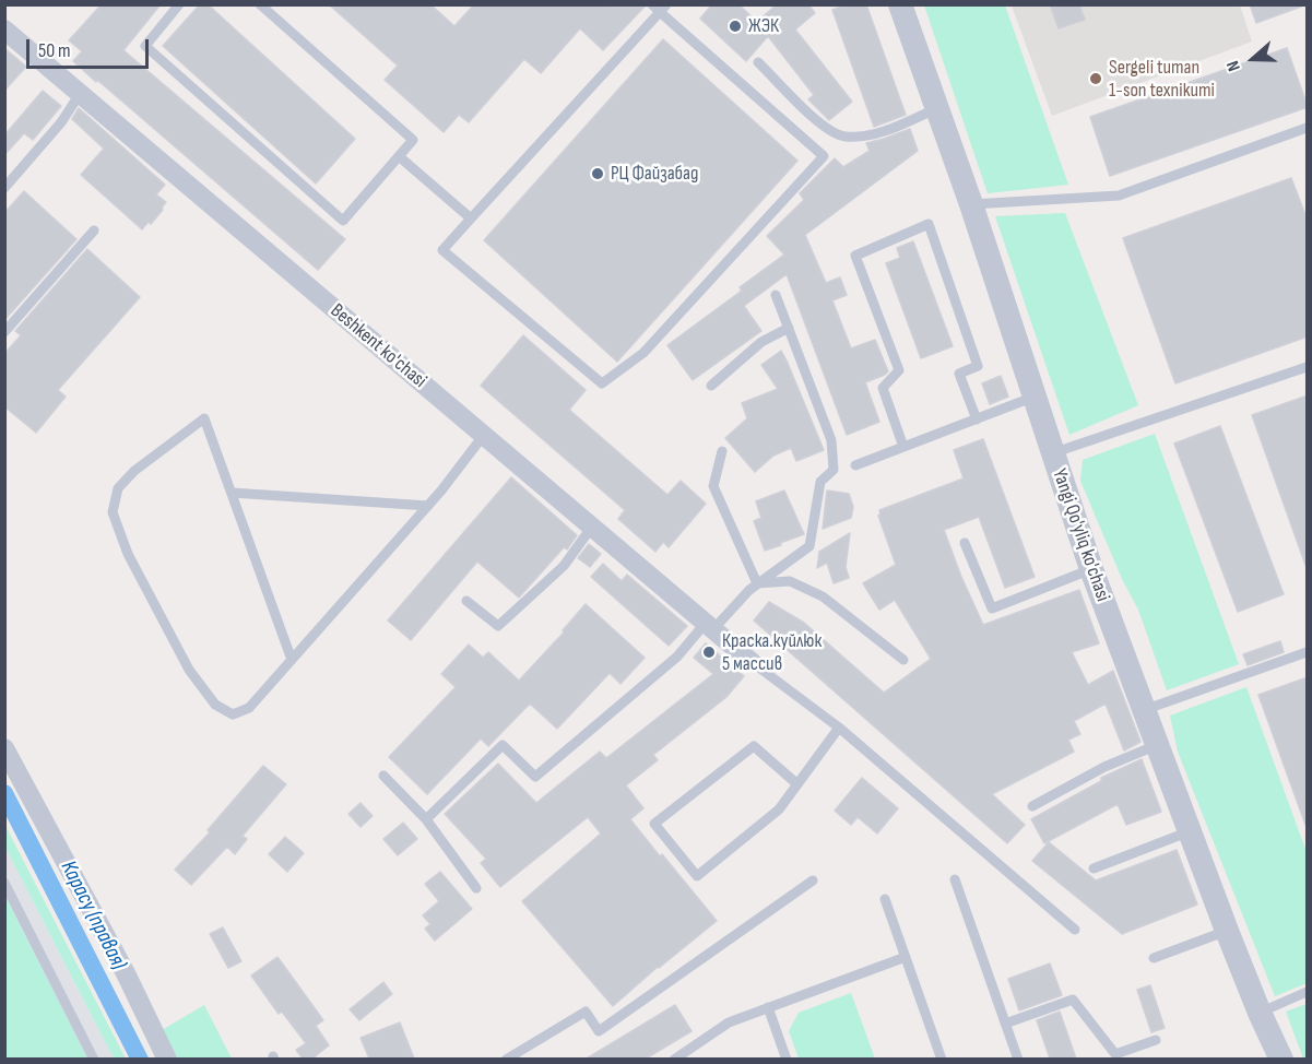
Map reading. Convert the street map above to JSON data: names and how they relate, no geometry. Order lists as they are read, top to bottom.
{
  "streets": {
    "street": ["Beshkent ko'chasi", "Yangi Qo'yliq ko'chasi"]
  },
  "water": ["Карасу (правая)"],
  "places": [
    "ЖЭК",
    "Sergeli tuman 1-son texnikumi",
    "РЦ Файзабад",
    "Краска.куйлюк 5 массив"
  ],
  "scale_bar": "50 m",
  "north": "left"
}
